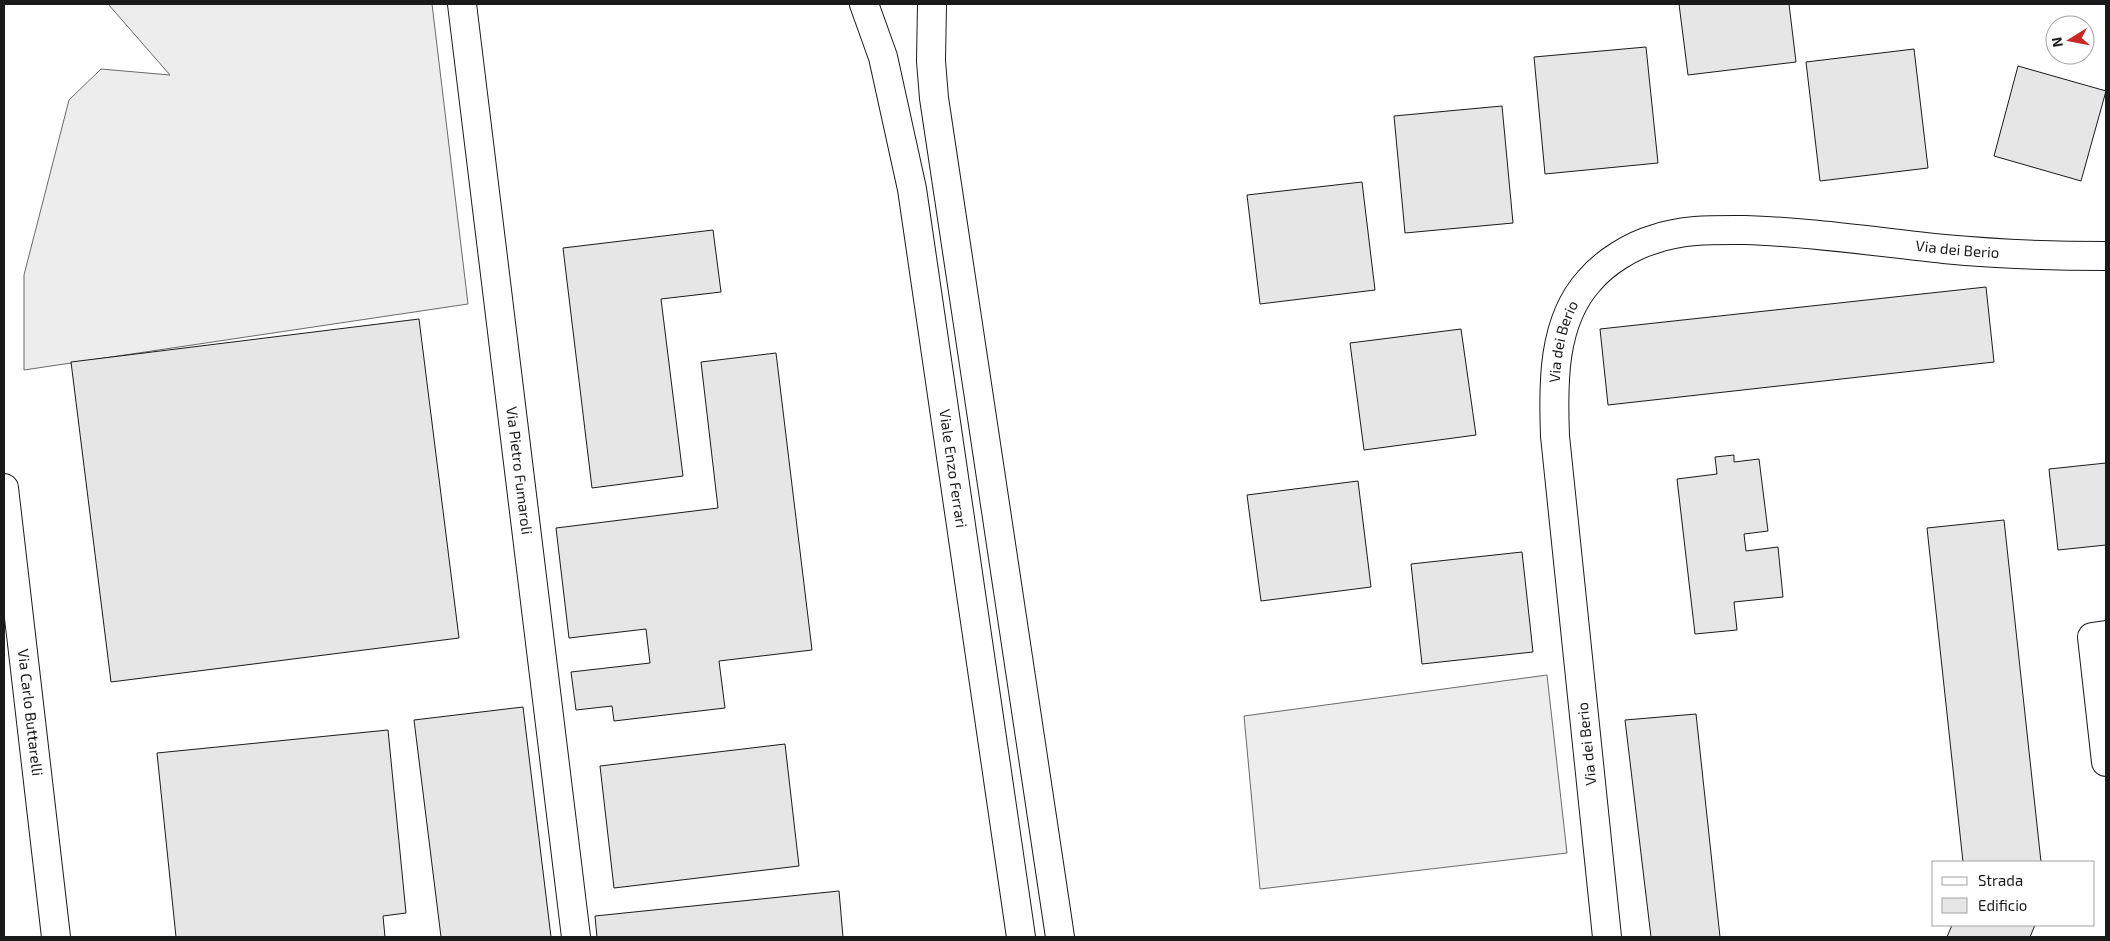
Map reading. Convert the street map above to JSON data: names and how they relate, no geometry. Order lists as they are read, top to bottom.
{
  "streets": {
    "street": [
      "Via dei Berio",
      "Viale Enzo Ferrari",
      "Via Pietro Fumaroli",
      "Via Carlo Buttarelli"
    ]
  },
  "legend": ["Strada", "Edificio"],
  "north": "left"
}
